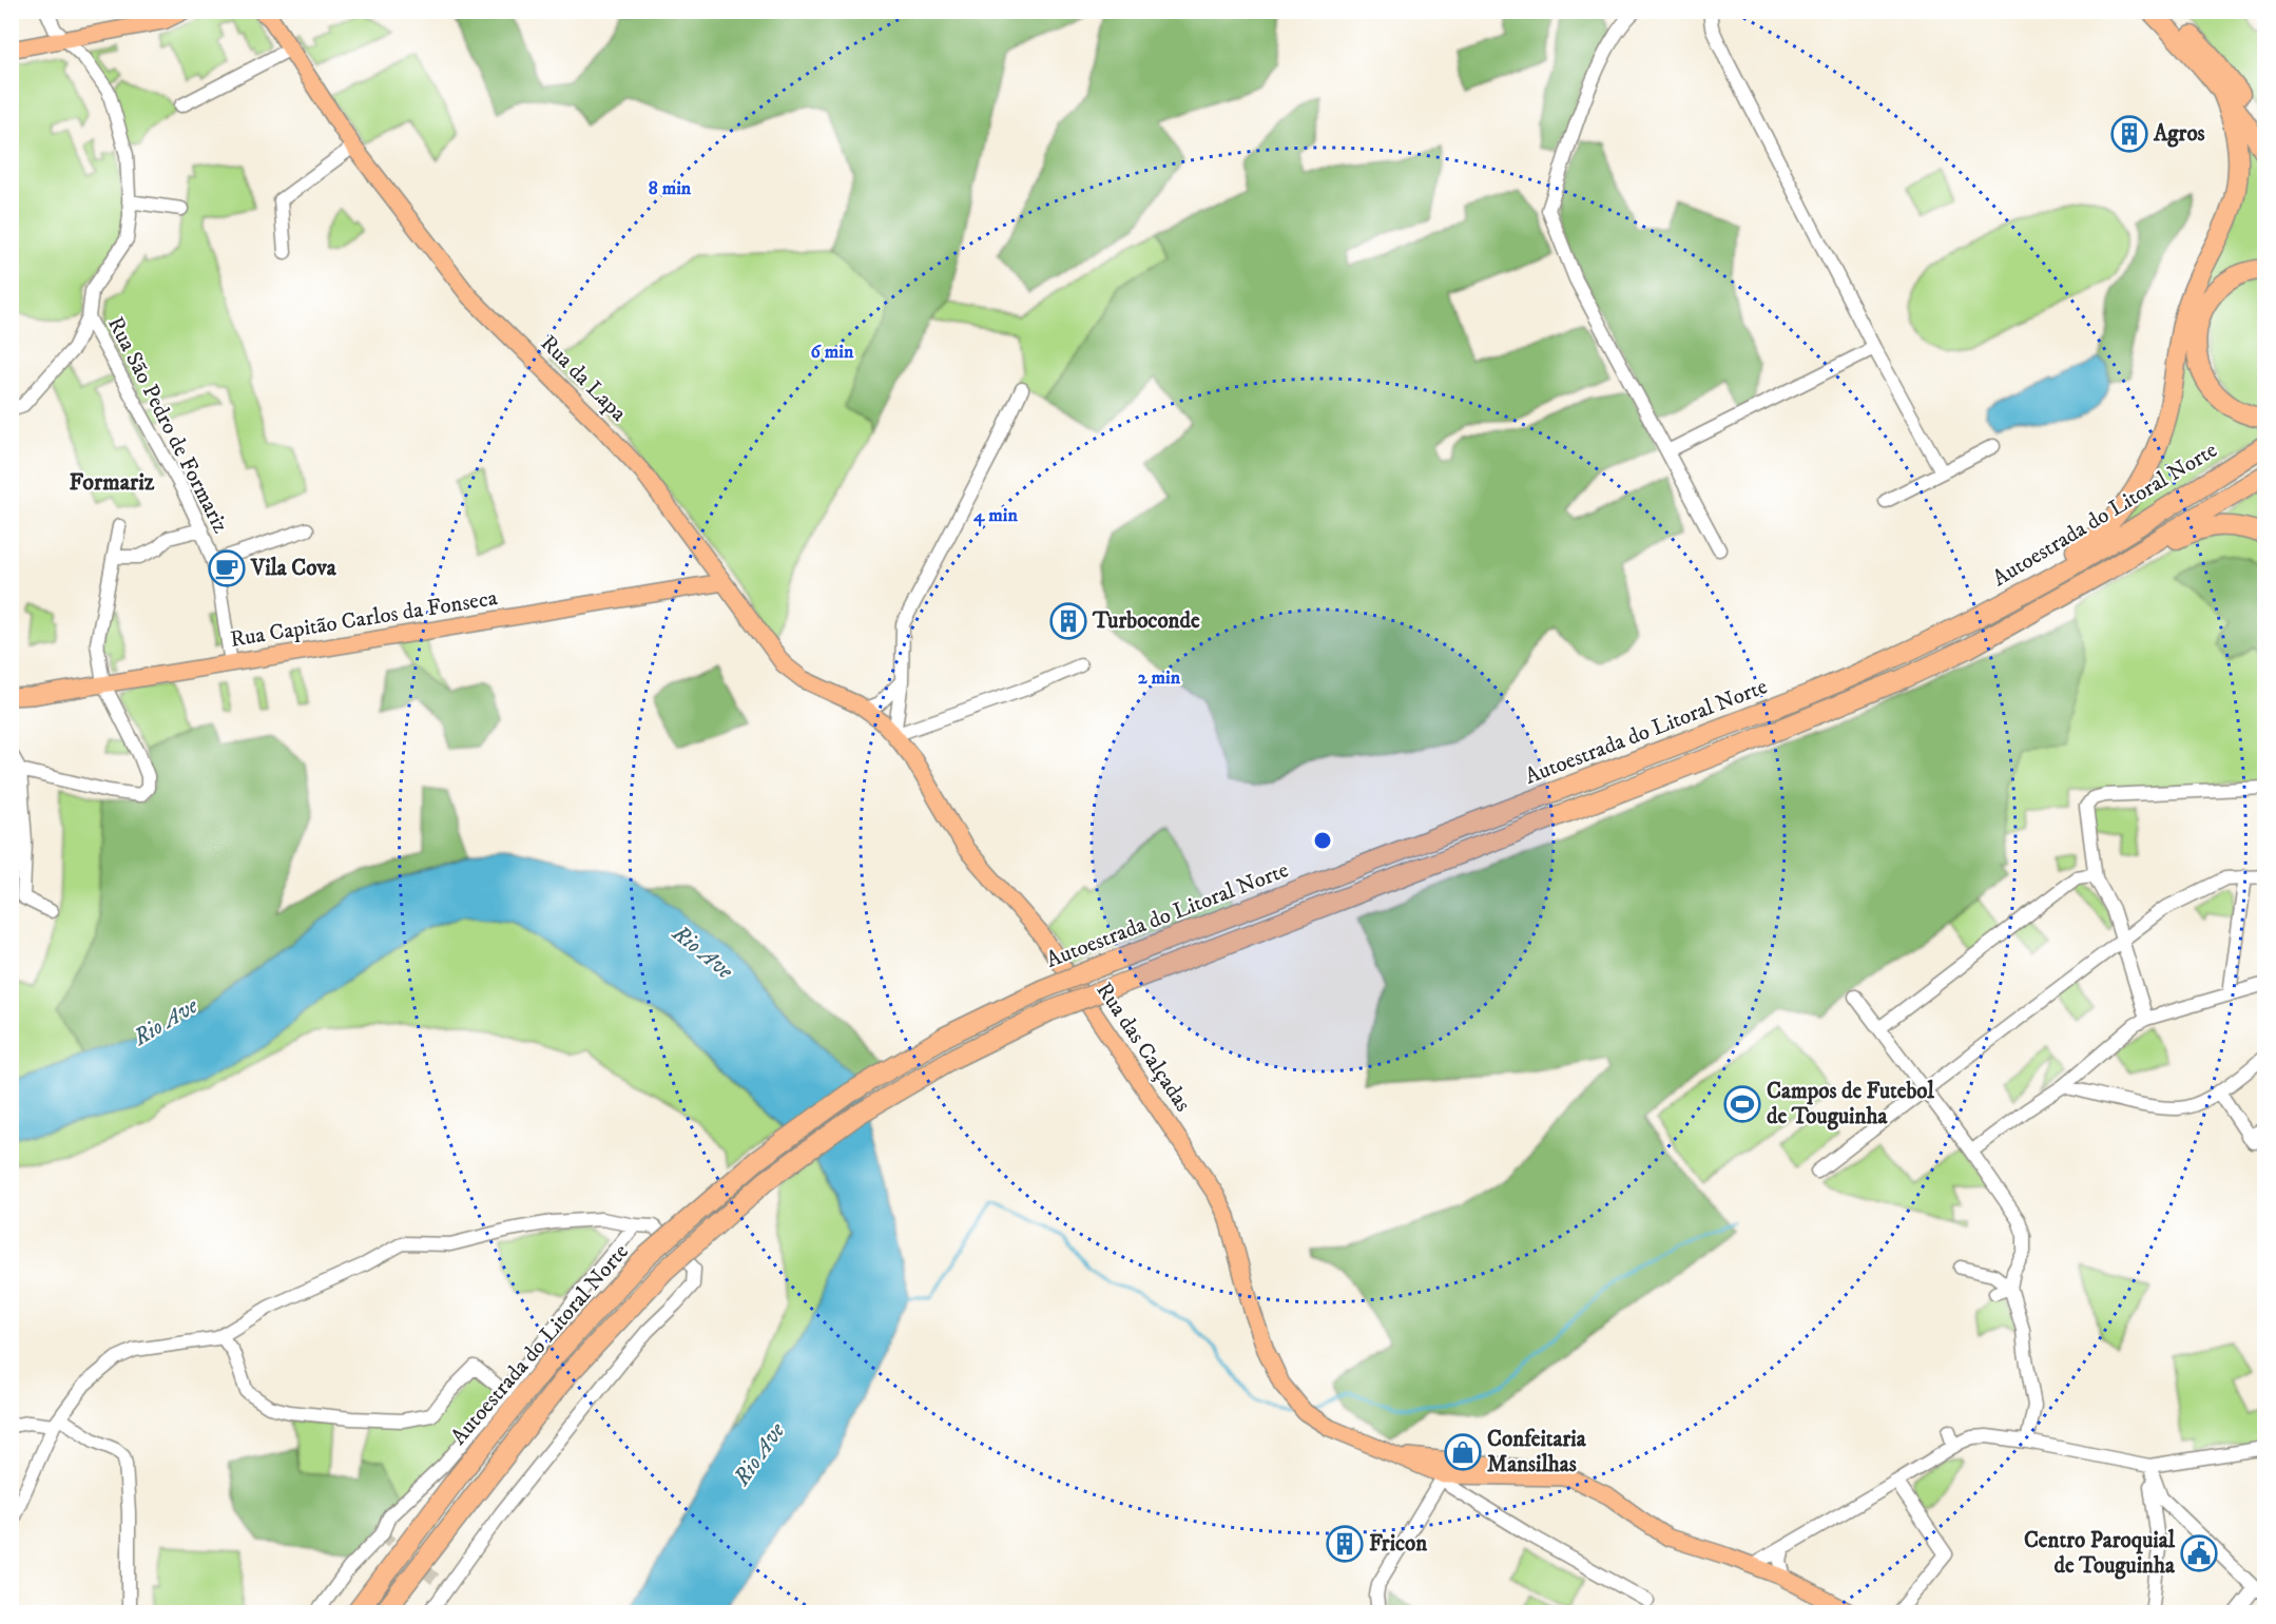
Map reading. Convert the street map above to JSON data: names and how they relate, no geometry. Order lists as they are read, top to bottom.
{
  "streets": {
    "highway": ["Autoestrada do Litoral Norte"],
    "main road": ["Rua da Lapa", "Rua Capitão Carlos da Fonseca", "Rua das Calçadas"],
    "street": ["Rua São Pedro de Formariz"]
  },
  "crossings": [
    ["Rua da Lapa", "Rua Capitão Carlos da Fonseca"],
    ["Rua da Lapa", "Rua das Calçadas"],
    ["Rua São Pedro de Formariz", "Rua Capitão Carlos da Fonseca"]
  ],
  "districts": ["Formariz"],
  "water": ["Rio Ave"],
  "places": {
    "building": ["Agros", "Turboconde", "Fricon"],
    "cafe": ["Vila Cova"],
    "sports": ["Campos de Futebol de Touguinha"],
    "shop": ["Confeitaria Mansilhas"],
    "public building": ["Centro Paroquial de Touguinha"]
  },
  "rings": [
    "8 min",
    "6 min",
    "4 min",
    "2 min"
  ]
}
